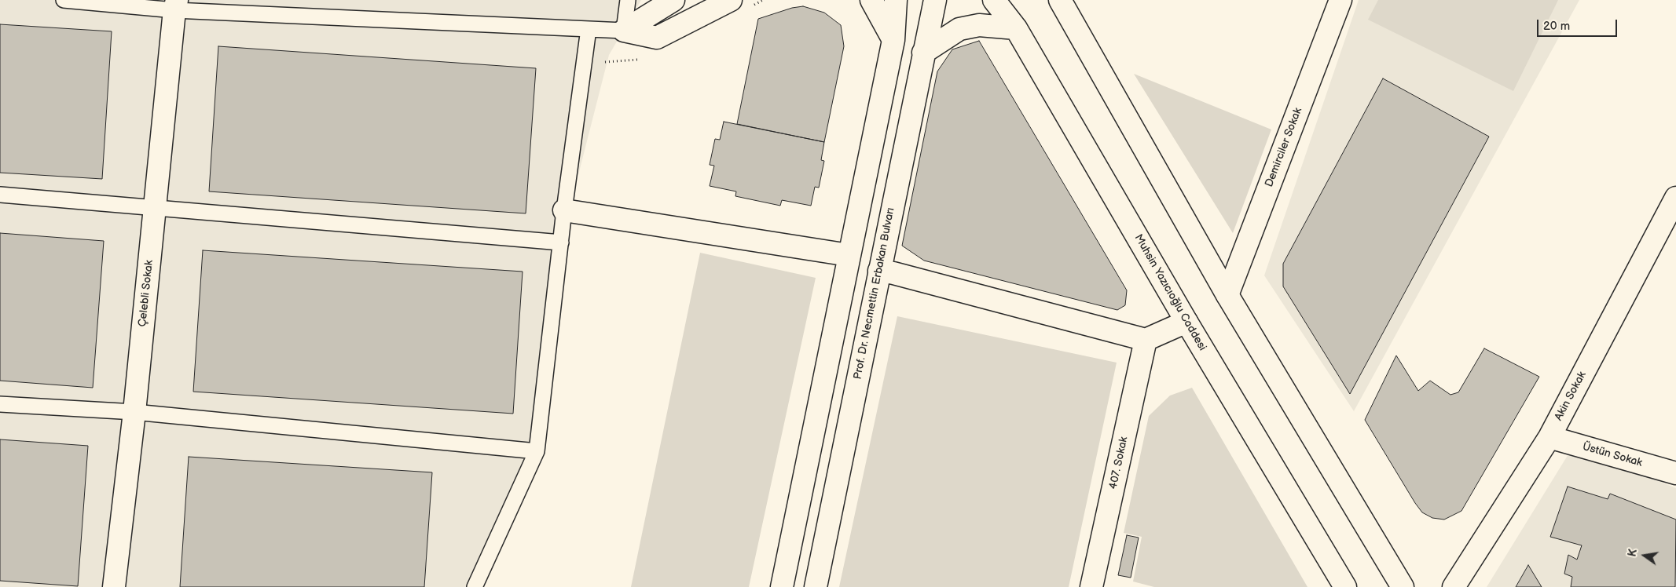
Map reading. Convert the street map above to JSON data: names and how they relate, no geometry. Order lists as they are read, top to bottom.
{
  "streets": {
    "main road": [
      "Demirciler Sokak",
      "Muhsin Yazıcıoğlu Caddesi",
      "Çelebli Sokak",
      "Prof. Dr. Necmettin Erbakan Bulvarı",
      "Akin Sokak",
      "Üstün Sokak",
      "407. Sokak"
    ]
  },
  "crossings": [
    ["Akin Sokak", "Üstün Sokak"]
  ],
  "scale_bar": "20 m",
  "north": "left"
}
